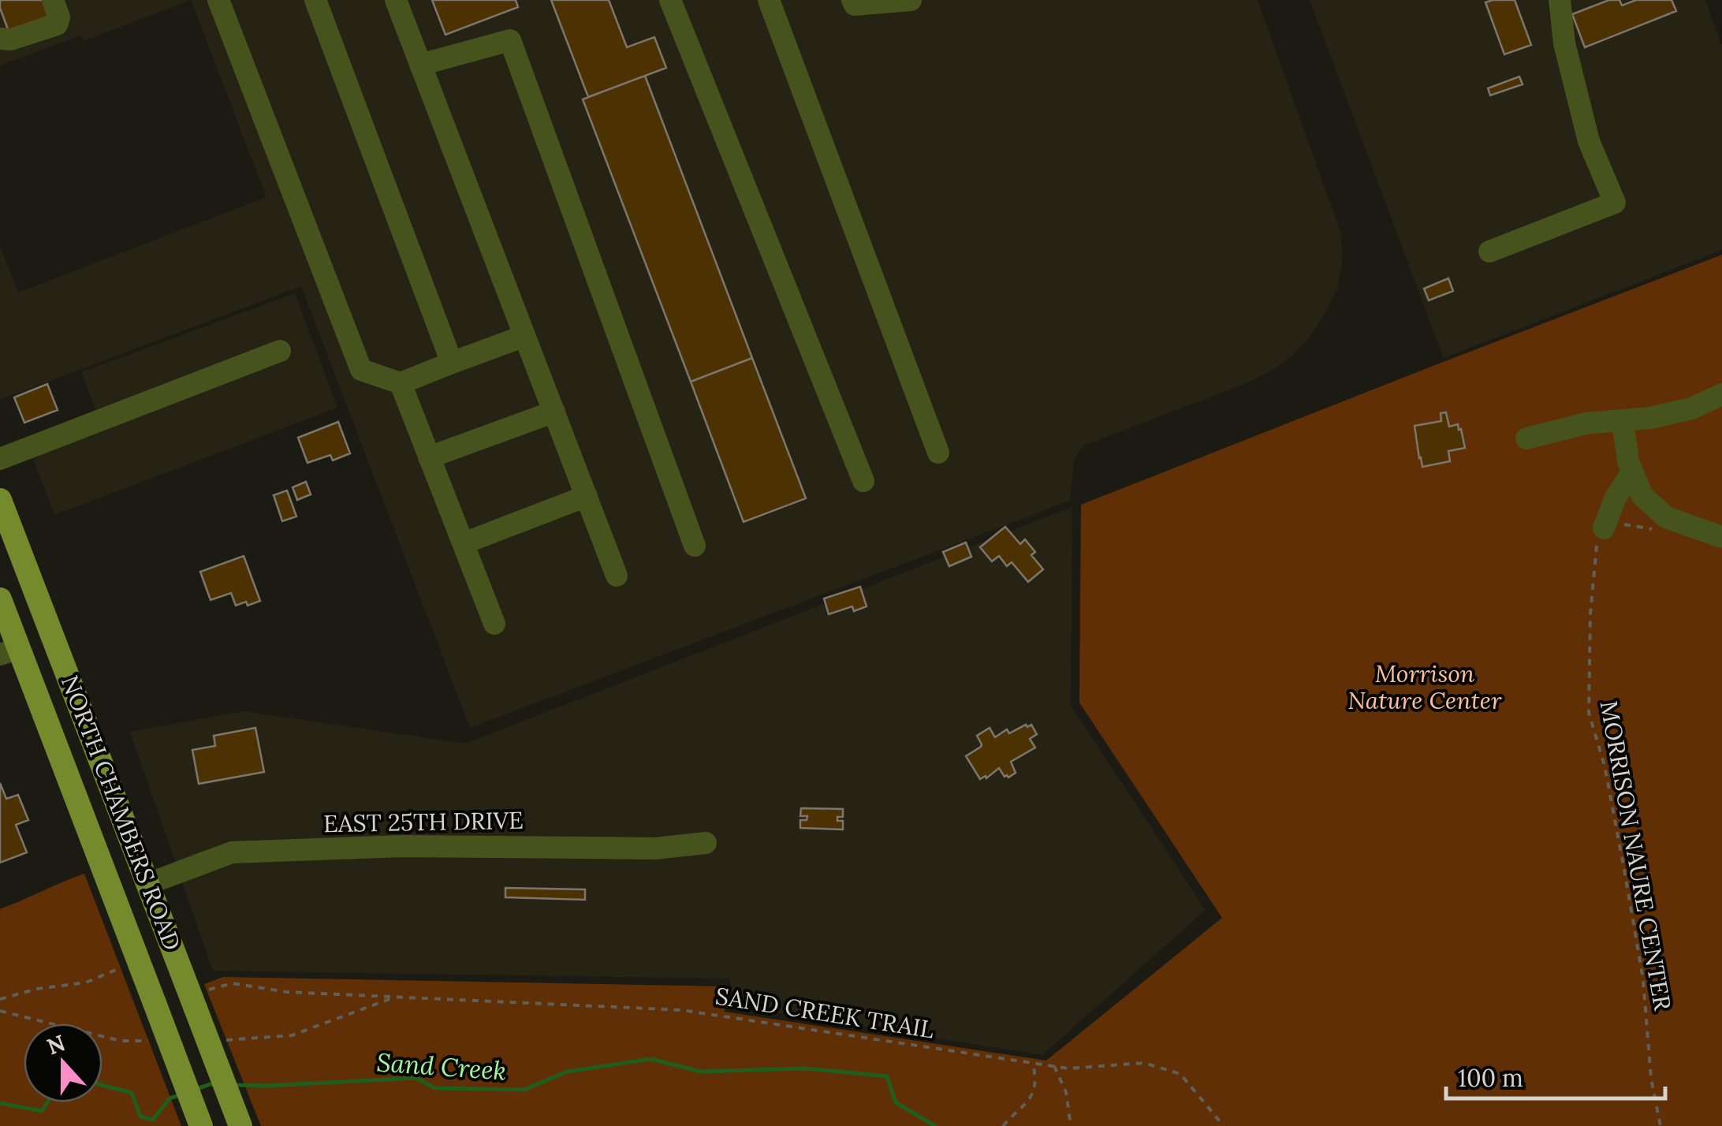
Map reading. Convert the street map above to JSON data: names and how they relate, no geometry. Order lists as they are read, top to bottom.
{
  "streets": {
    "main road": ["NORTH CHAMBERS ROAD"],
    "street": ["EAST 25TH DRIVE"],
    "path": ["MORRISON NAURE CENTER", "SAND CREEK TRAIL"]
  },
  "crossings": [
    ["NORTH CHAMBERS ROAD", "EAST 25TH DRIVE"],
    ["NORTH CHAMBERS ROAD", "SAND CREEK TRAIL"]
  ],
  "water": ["Sand Creek"],
  "parks": ["Morrison Nature Center"],
  "scale_bar": "100 m",
  "north": "top"
}
